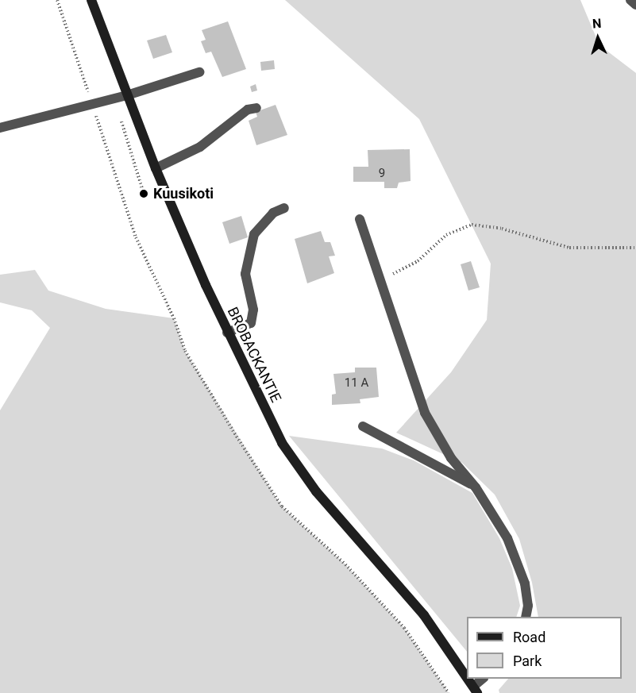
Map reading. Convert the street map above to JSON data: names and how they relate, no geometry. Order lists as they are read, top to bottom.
{
  "streets": {
    "street": ["BROBACKANTIE"]
  },
  "places": ["Kuusikoti"],
  "house_numbers": ["9", "11 A"],
  "legend": ["Road", "Park"],
  "north": "top"
}
